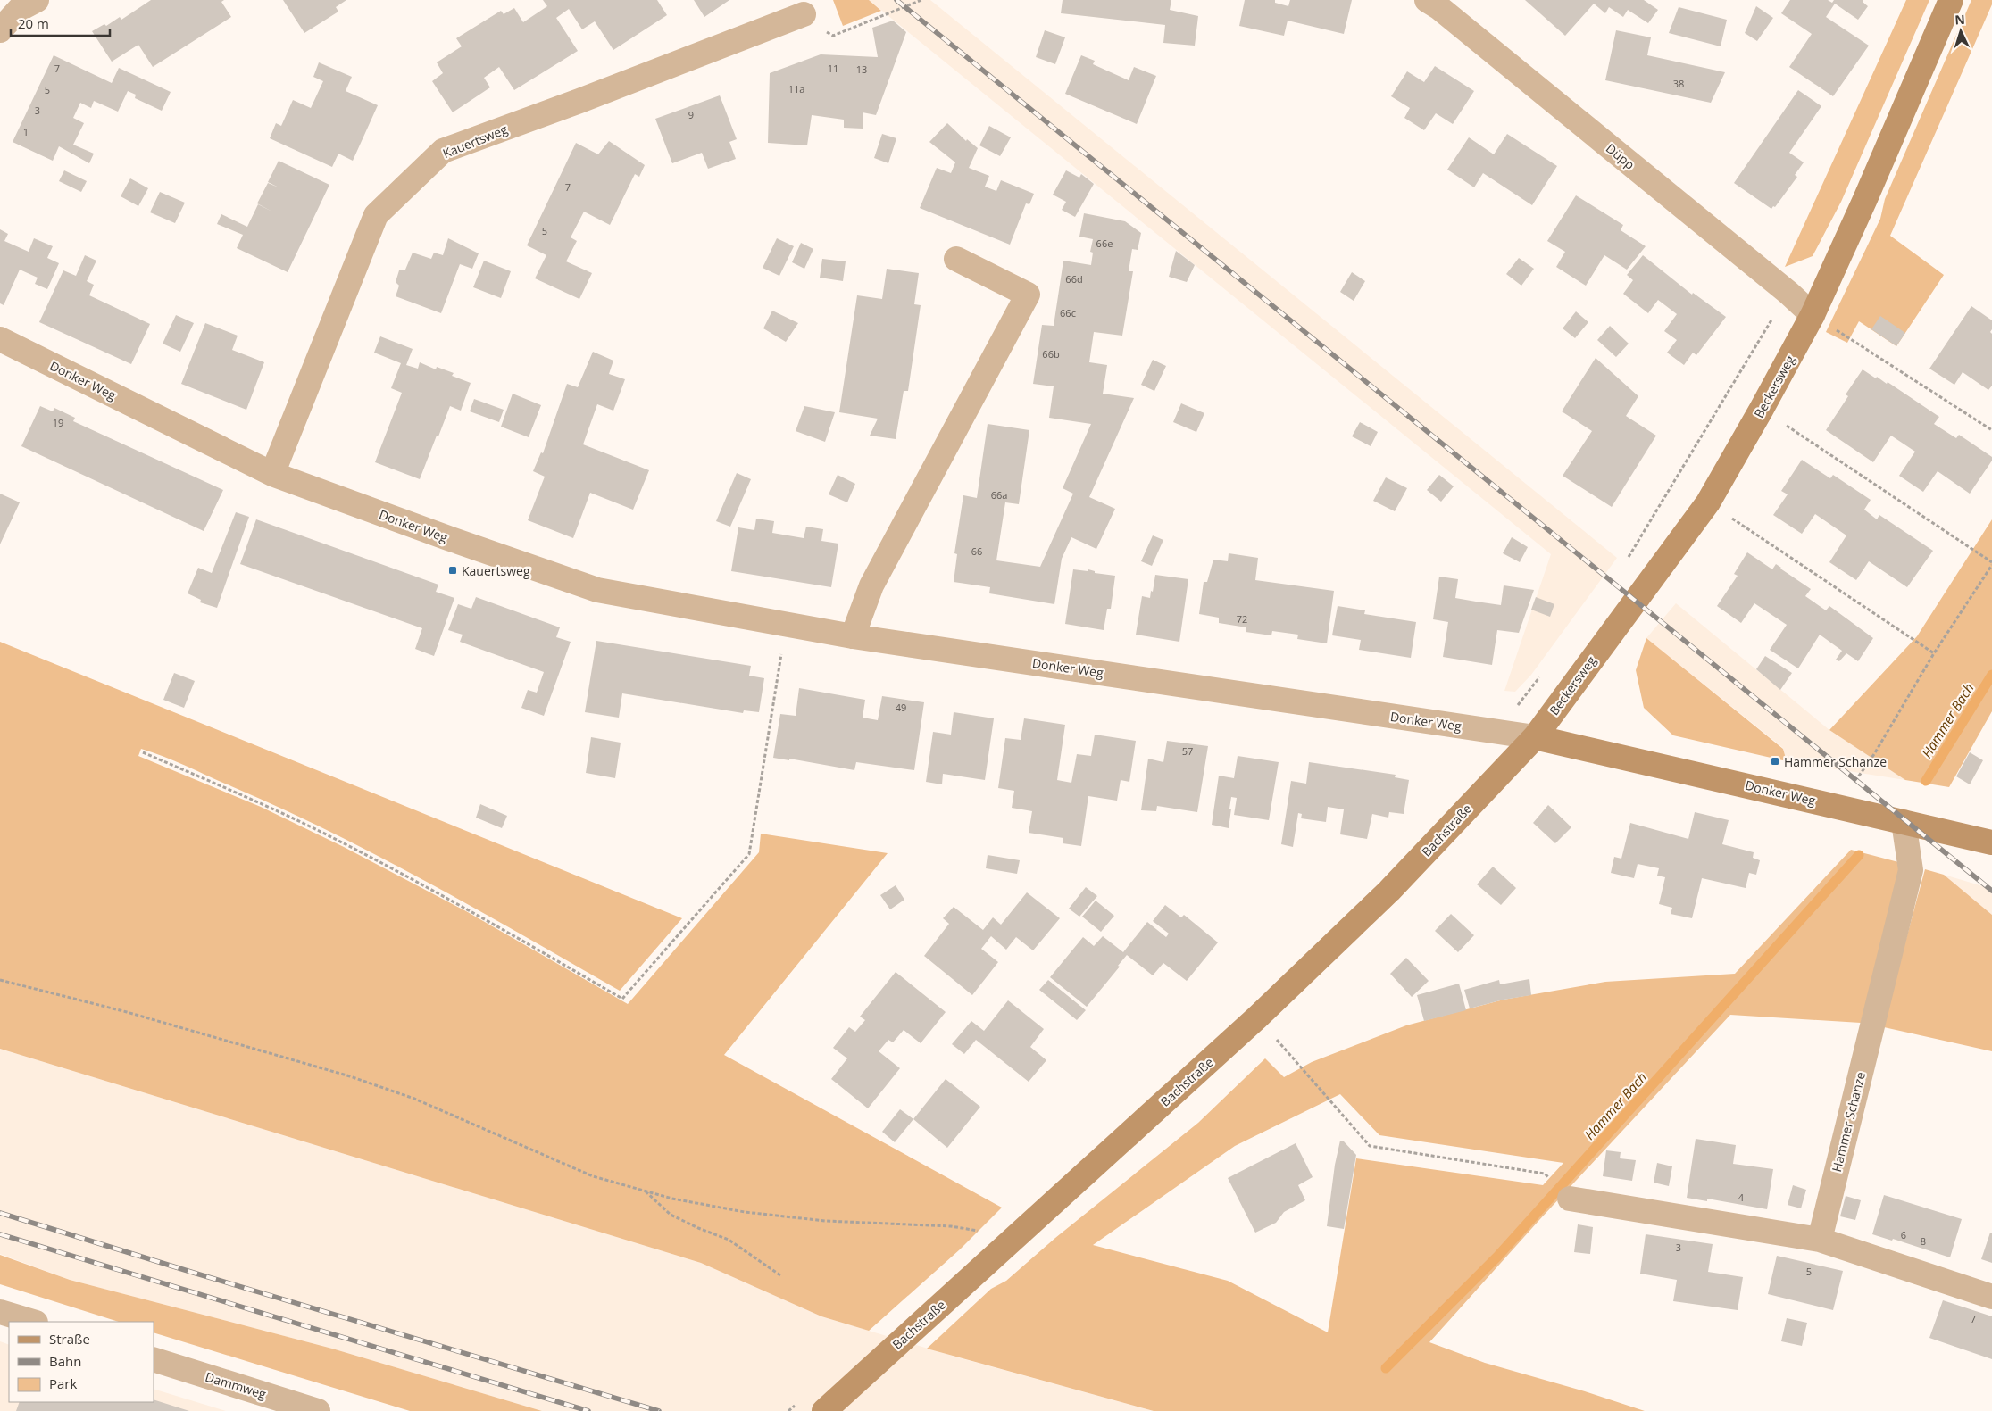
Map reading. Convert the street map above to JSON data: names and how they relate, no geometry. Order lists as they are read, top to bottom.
{
  "streets": {
    "street": [
      "Kauertsweg",
      "Düpp",
      "Donker Weg",
      "Beckersweg",
      "Bachstraße",
      "Hammer Schanze",
      "Dammweg"
    ]
  },
  "crossings": [
    ["Kauertsweg", "Donker Weg"],
    ["Düpp", "Beckersweg"],
    ["Donker Weg", "Beckersweg"],
    ["Donker Weg", "Bachstraße"],
    ["Donker Weg", "Hammer Schanze"],
    ["Beckersweg", "Bachstraße"]
  ],
  "water": ["Hammer Bach"],
  "places": {
    "transit": ["Kauertsweg", "Hammer Schanze"]
  },
  "house_numbers": [
    "7",
    "11",
    "13",
    "38",
    "11a",
    "5",
    "3",
    "9",
    "1",
    "7",
    "5",
    "66e",
    "66d",
    "66c",
    "66b",
    "19",
    "66a",
    "66",
    "72",
    "49",
    "57",
    "4",
    "6",
    "8",
    "3",
    "5",
    "7"
  ],
  "legend": ["Straße", "Bahn", "Park"],
  "scale_bar": "20 m",
  "north": "top"
}
